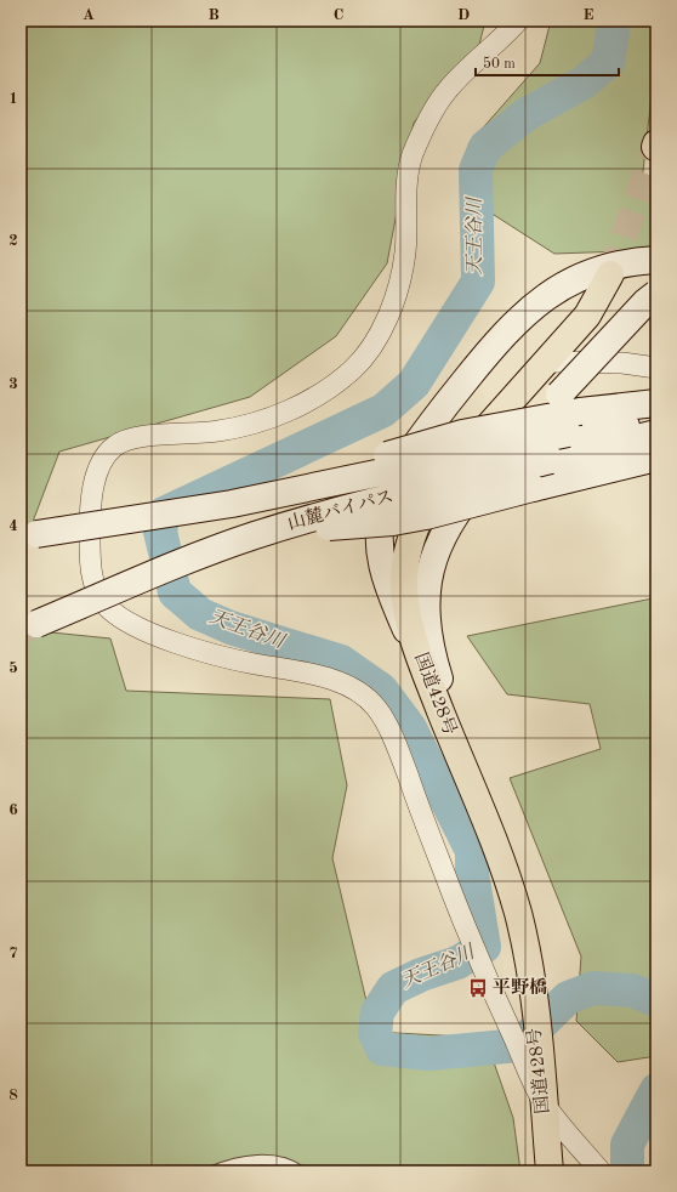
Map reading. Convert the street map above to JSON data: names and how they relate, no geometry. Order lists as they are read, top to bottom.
{
  "streets": {
    "highway": ["国道428号"],
    "street": ["山麓バイパス"]
  },
  "water": ["天王谷川"],
  "places": {
    "bus stop": ["平野橋"]
  },
  "scale_bar": "50 m",
  "grid": {
    "columns": [
      "A",
      "B",
      "C",
      "D",
      "E"
    ],
    "rows": [
      "1",
      "2",
      "3",
      "4",
      "5",
      "6",
      "7",
      "8"
    ]
  }
}
